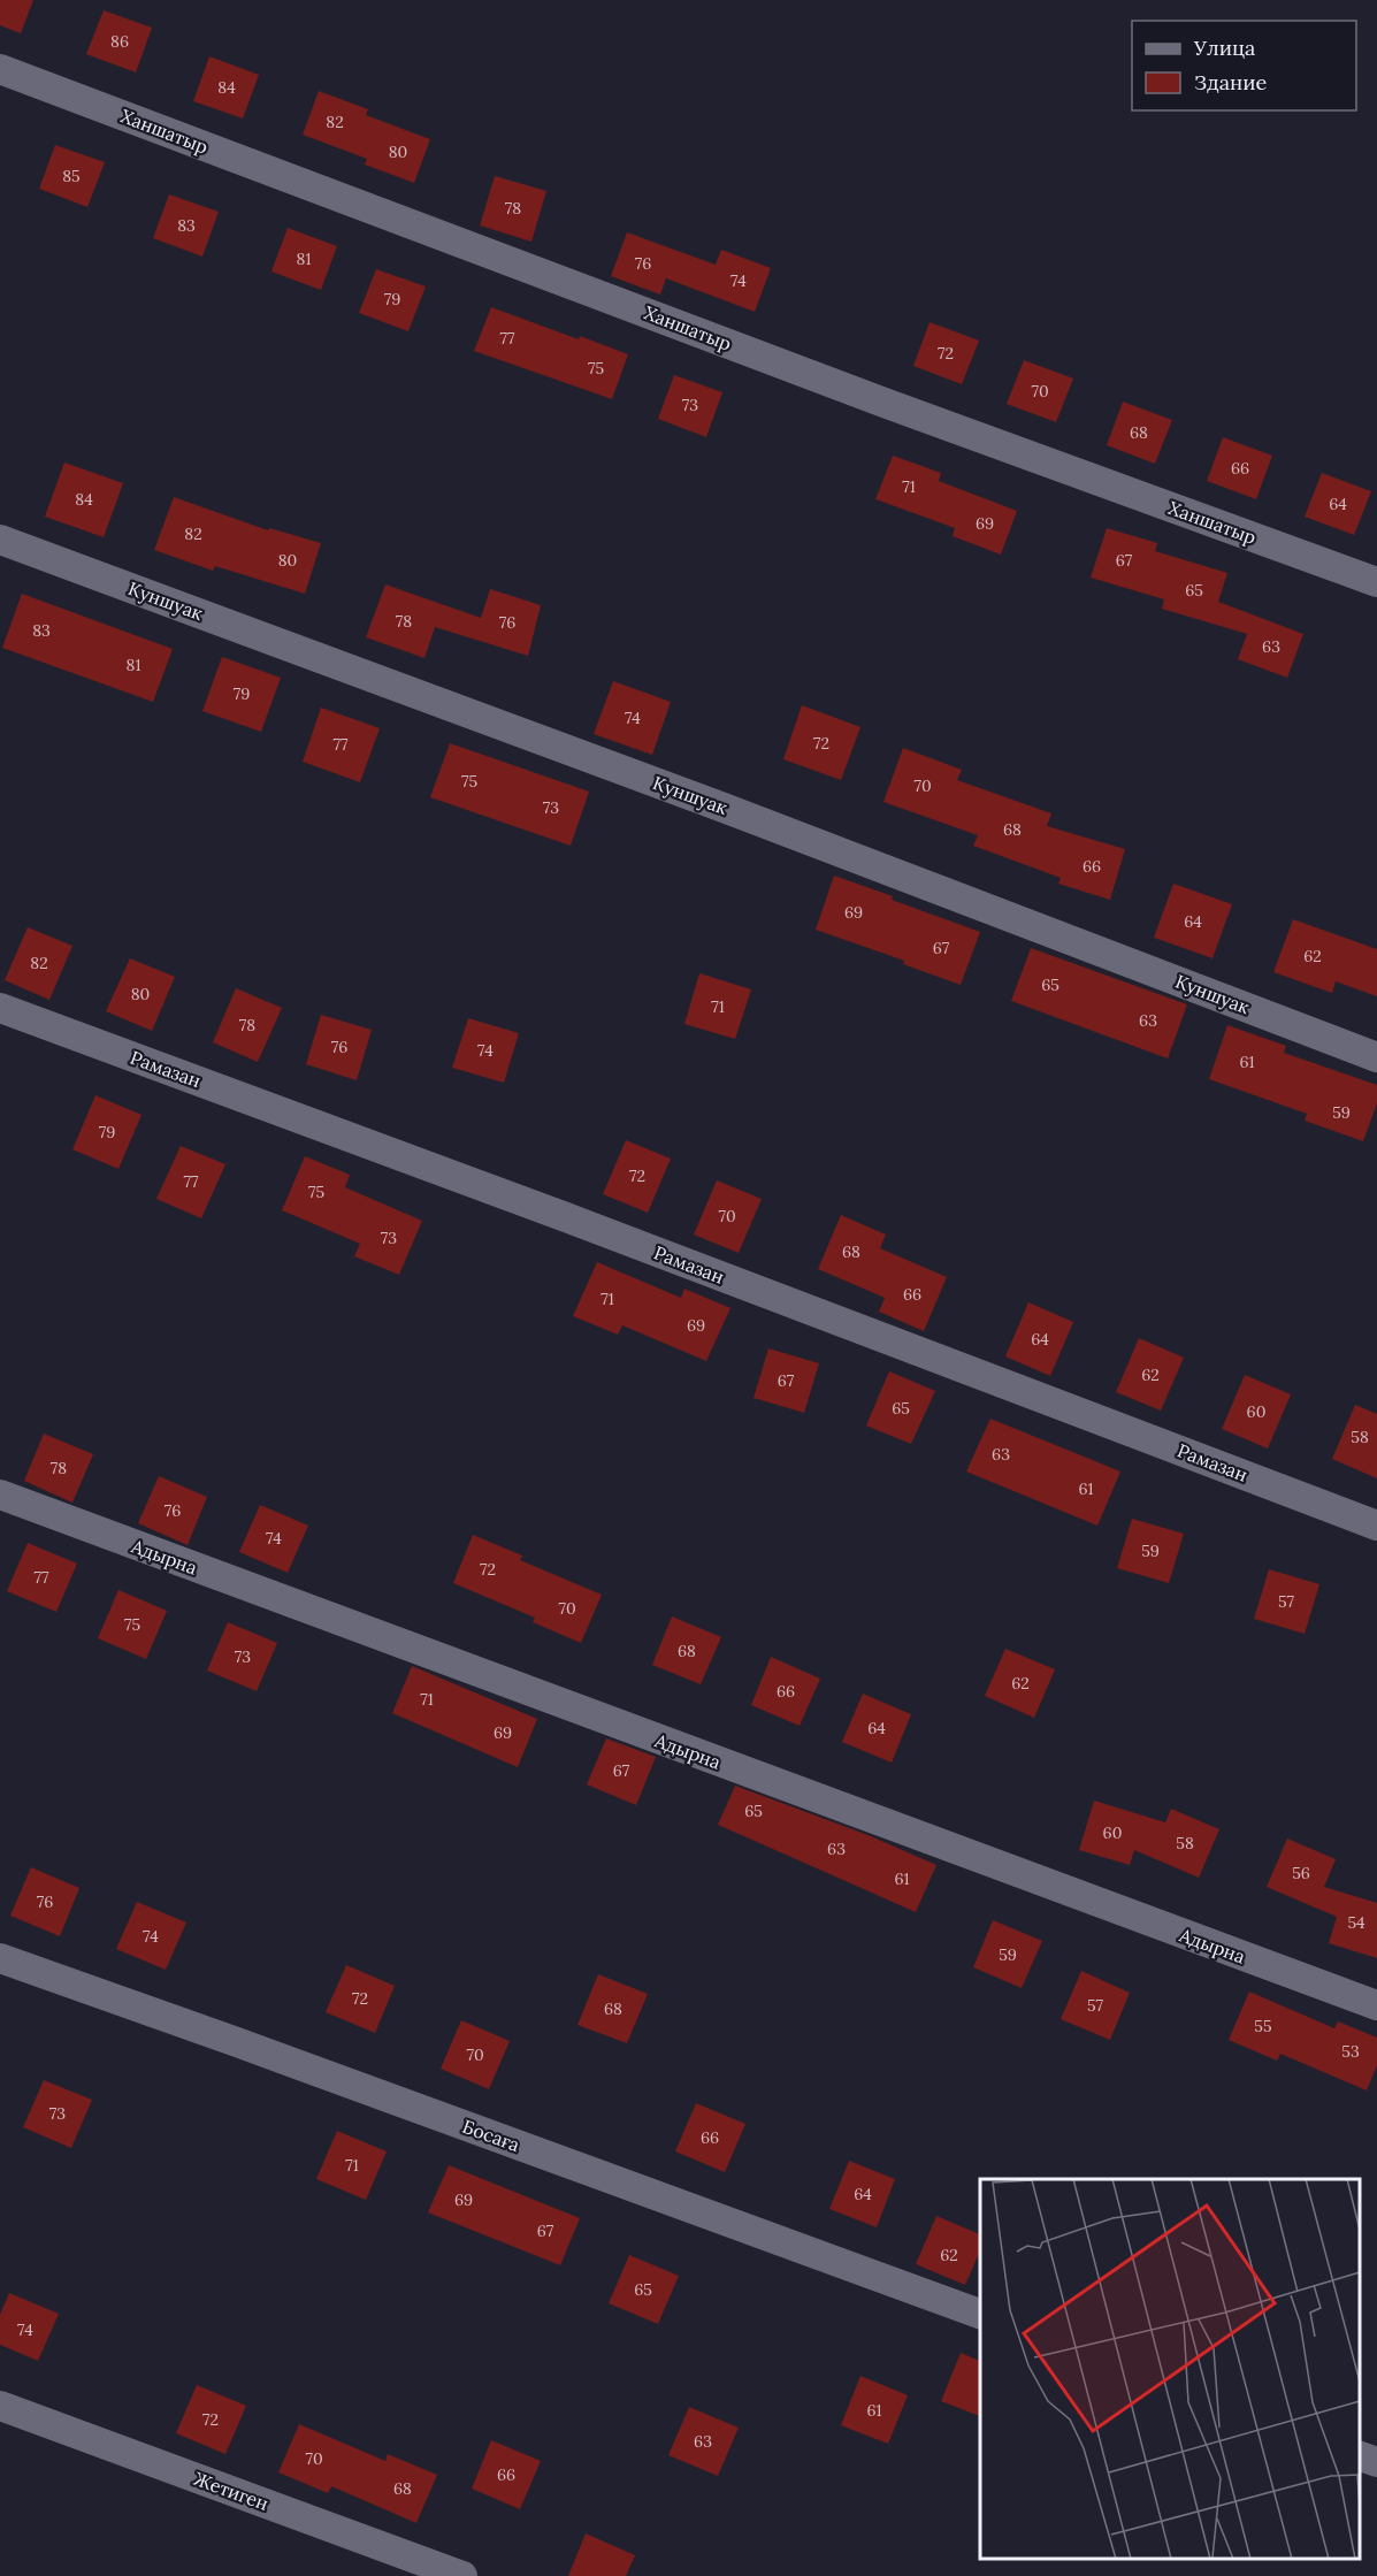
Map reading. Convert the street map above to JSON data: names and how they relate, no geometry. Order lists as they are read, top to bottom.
{
  "streets": {
    "street": [
      "Ханшатыр",
      "Куншуак",
      "Рамазан",
      "Адырна",
      "Босаға",
      "Жетиген"
    ]
  },
  "house_numbers": [
    "86",
    "84",
    "82",
    "80",
    "85",
    "78",
    "83",
    "81",
    "76",
    "74",
    "79",
    "77",
    "72",
    "75",
    "70",
    "73",
    "68",
    "66",
    "71",
    "84",
    "64",
    "69",
    "82",
    "80",
    "67",
    "65",
    "78",
    "76",
    "83",
    "63",
    "81",
    "79",
    "74",
    "72",
    "77",
    "75",
    "70",
    "73",
    "68",
    "66",
    "69",
    "64",
    "67",
    "62",
    "82",
    "65",
    "80",
    "71",
    "63",
    "78",
    "76",
    "74",
    "61",
    "59",
    "79",
    "72",
    "77",
    "75",
    "70",
    "73",
    "68",
    "66",
    "71",
    "69",
    "64",
    "62",
    "67",
    "65",
    "60",
    "58",
    "63",
    "78",
    "61",
    "76",
    "74",
    "59",
    "72",
    "77",
    "57",
    "70",
    "75",
    "68",
    "73",
    "62",
    "66",
    "71",
    "64",
    "69",
    "67",
    "65",
    "60",
    "58",
    "63",
    "56",
    "61",
    "76",
    "54",
    "74",
    "59",
    "72",
    "57",
    "68",
    "55",
    "53",
    "70",
    "73",
    "66",
    "71",
    "64",
    "69",
    "67",
    "62",
    "65",
    "74",
    "61",
    "72",
    "63",
    "70",
    "66",
    "68"
  ],
  "legend": ["Улица", "Здание"]
}
